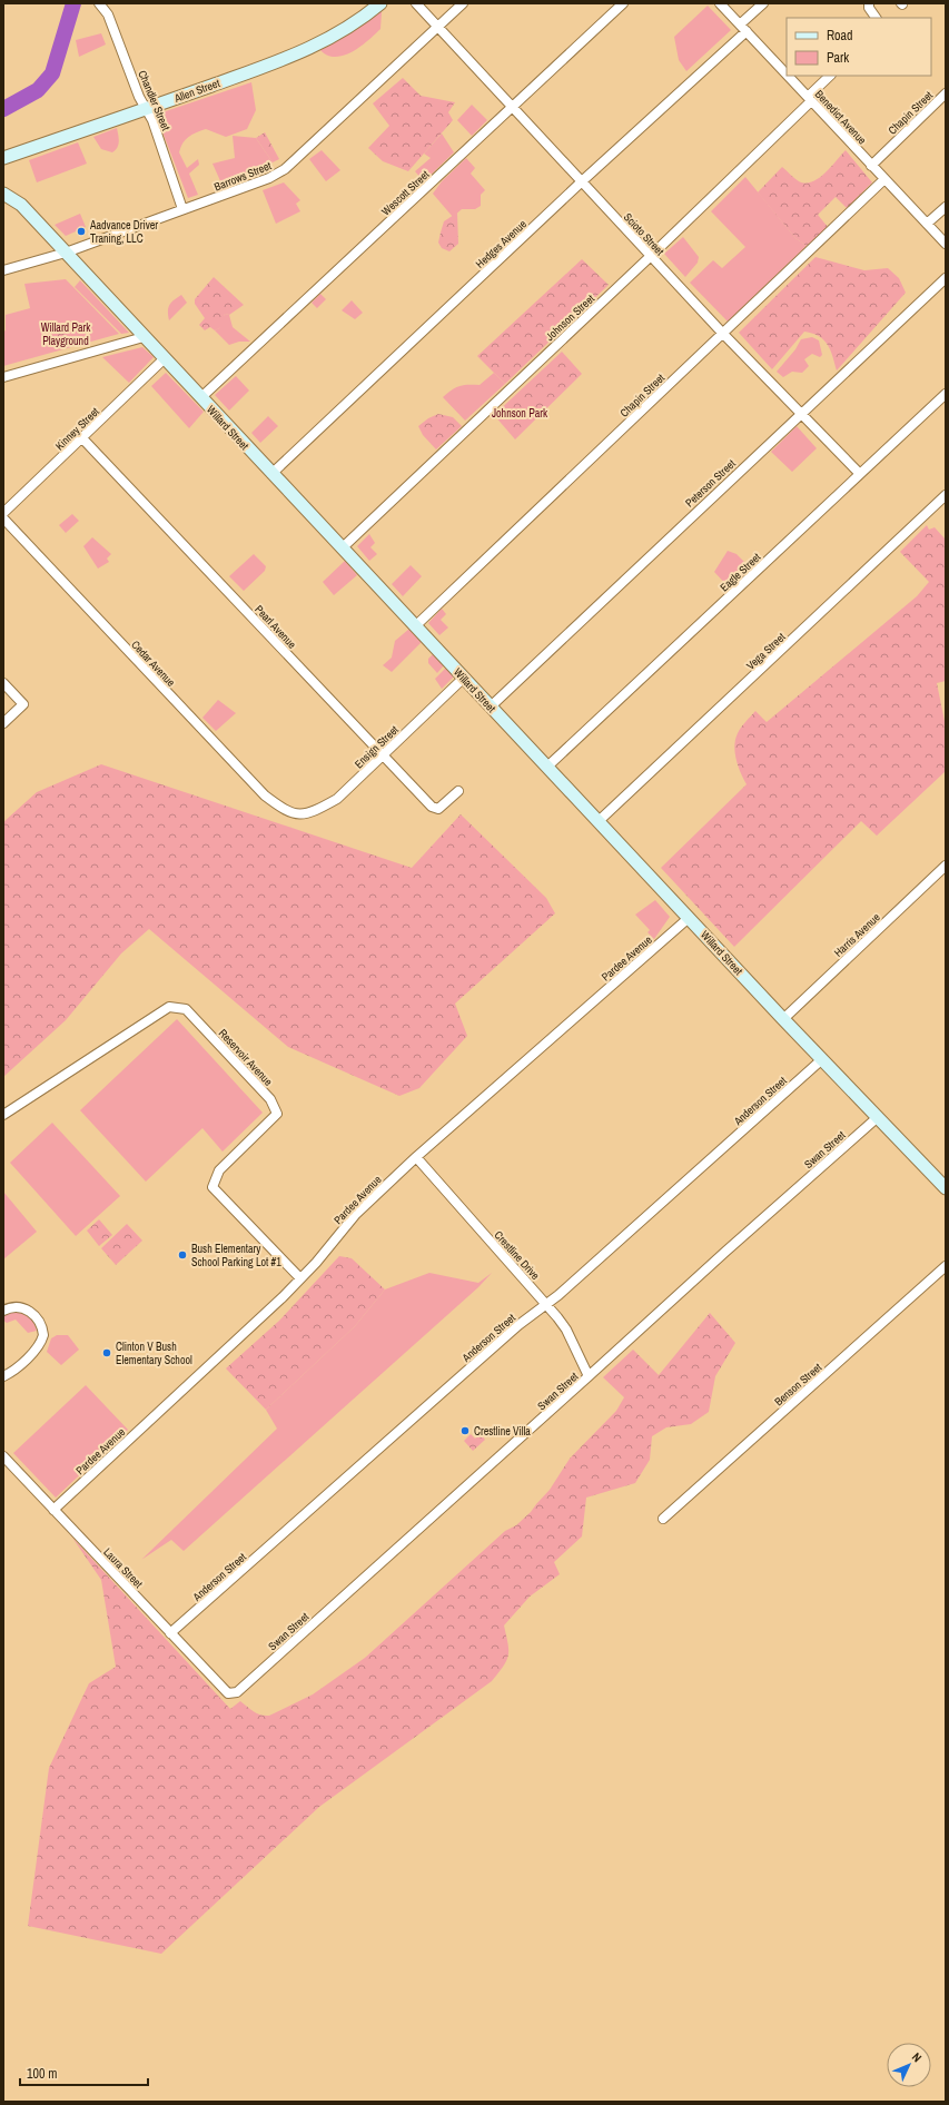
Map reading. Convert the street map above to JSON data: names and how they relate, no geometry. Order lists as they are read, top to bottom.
{
  "streets": {
    "street": [
      "Allen Street",
      "Chandler Street",
      "Chapin Street",
      "Benedict Avenue",
      "Barrows Street",
      "Wescott Street",
      "Scioto Street",
      "Hedges Avenue",
      "Johnson Street",
      "Willard Street",
      "Kinney Street",
      "Peterson Street",
      "Eagle Street",
      "Pearl Avenue",
      "Vega Street",
      "Cedar Avenue",
      "Ensign Street",
      "Harris Avenue",
      "Pardee Avenue",
      "Reservoir Avenue",
      "Anderson Street",
      "Swan Street",
      "Crestline Drive",
      "Benson Street",
      "Laura Street"
    ]
  },
  "crossings": [
    ["Allen Street", "Chandler Street"],
    ["Chandler Street", "Barrows Street"],
    ["Chapin Street", "Benedict Avenue"],
    ["Chapin Street", "Scioto Street"],
    ["Chapin Street", "Willard Street"],
    ["Benedict Avenue", "Hedges Avenue"],
    ["Benedict Avenue", "Johnson Street"],
    ["Barrows Street", "Scioto Street"],
    ["Barrows Street", "Willard Street"],
    ["Wescott Street", "Scioto Street"],
    ["Wescott Street", "Willard Street"],
    ["Scioto Street", "Hedges Avenue"],
    ["Scioto Street", "Johnson Street"],
    ["Scioto Street", "Peterson Street"],
    ["Scioto Street", "Eagle Street"],
    ["Hedges Avenue", "Willard Street"],
    ["Johnson Street", "Willard Street"],
    ["Willard Street", "Kinney Street"],
    ["Willard Street", "Peterson Street"],
    ["Willard Street", "Eagle Street"],
    ["Willard Street", "Vega Street"],
    ["Willard Street", "Ensign Street"],
    ["Willard Street", "Harris Avenue"],
    ["Willard Street", "Pardee Avenue"],
    ["Willard Street", "Anderson Street"],
    ["Willard Street", "Swan Street"],
    ["Kinney Street", "Pearl Avenue"],
    ["Pearl Avenue", "Ensign Street"],
    ["Cedar Avenue", "Ensign Street"],
    ["Pardee Avenue", "Reservoir Avenue"],
    ["Pardee Avenue", "Crestline Drive"],
    ["Pardee Avenue", "Laura Street"],
    ["Anderson Street", "Crestline Drive"],
    ["Anderson Street", "Laura Street"],
    ["Swan Street", "Crestline Drive"],
    ["Swan Street", "Laura Street"]
  ],
  "parks": ["Willard Park Playground", "Johnson Park"],
  "places": [
    "Aadvance Driver Traning, LLC",
    "Bush Elementary School Parking Lot #1",
    "Clinton V Bush Elementary School",
    "Crestline Villa"
  ],
  "legend": ["Road", "Park"],
  "scale_bar": "100 m",
  "north": "top right"
}
